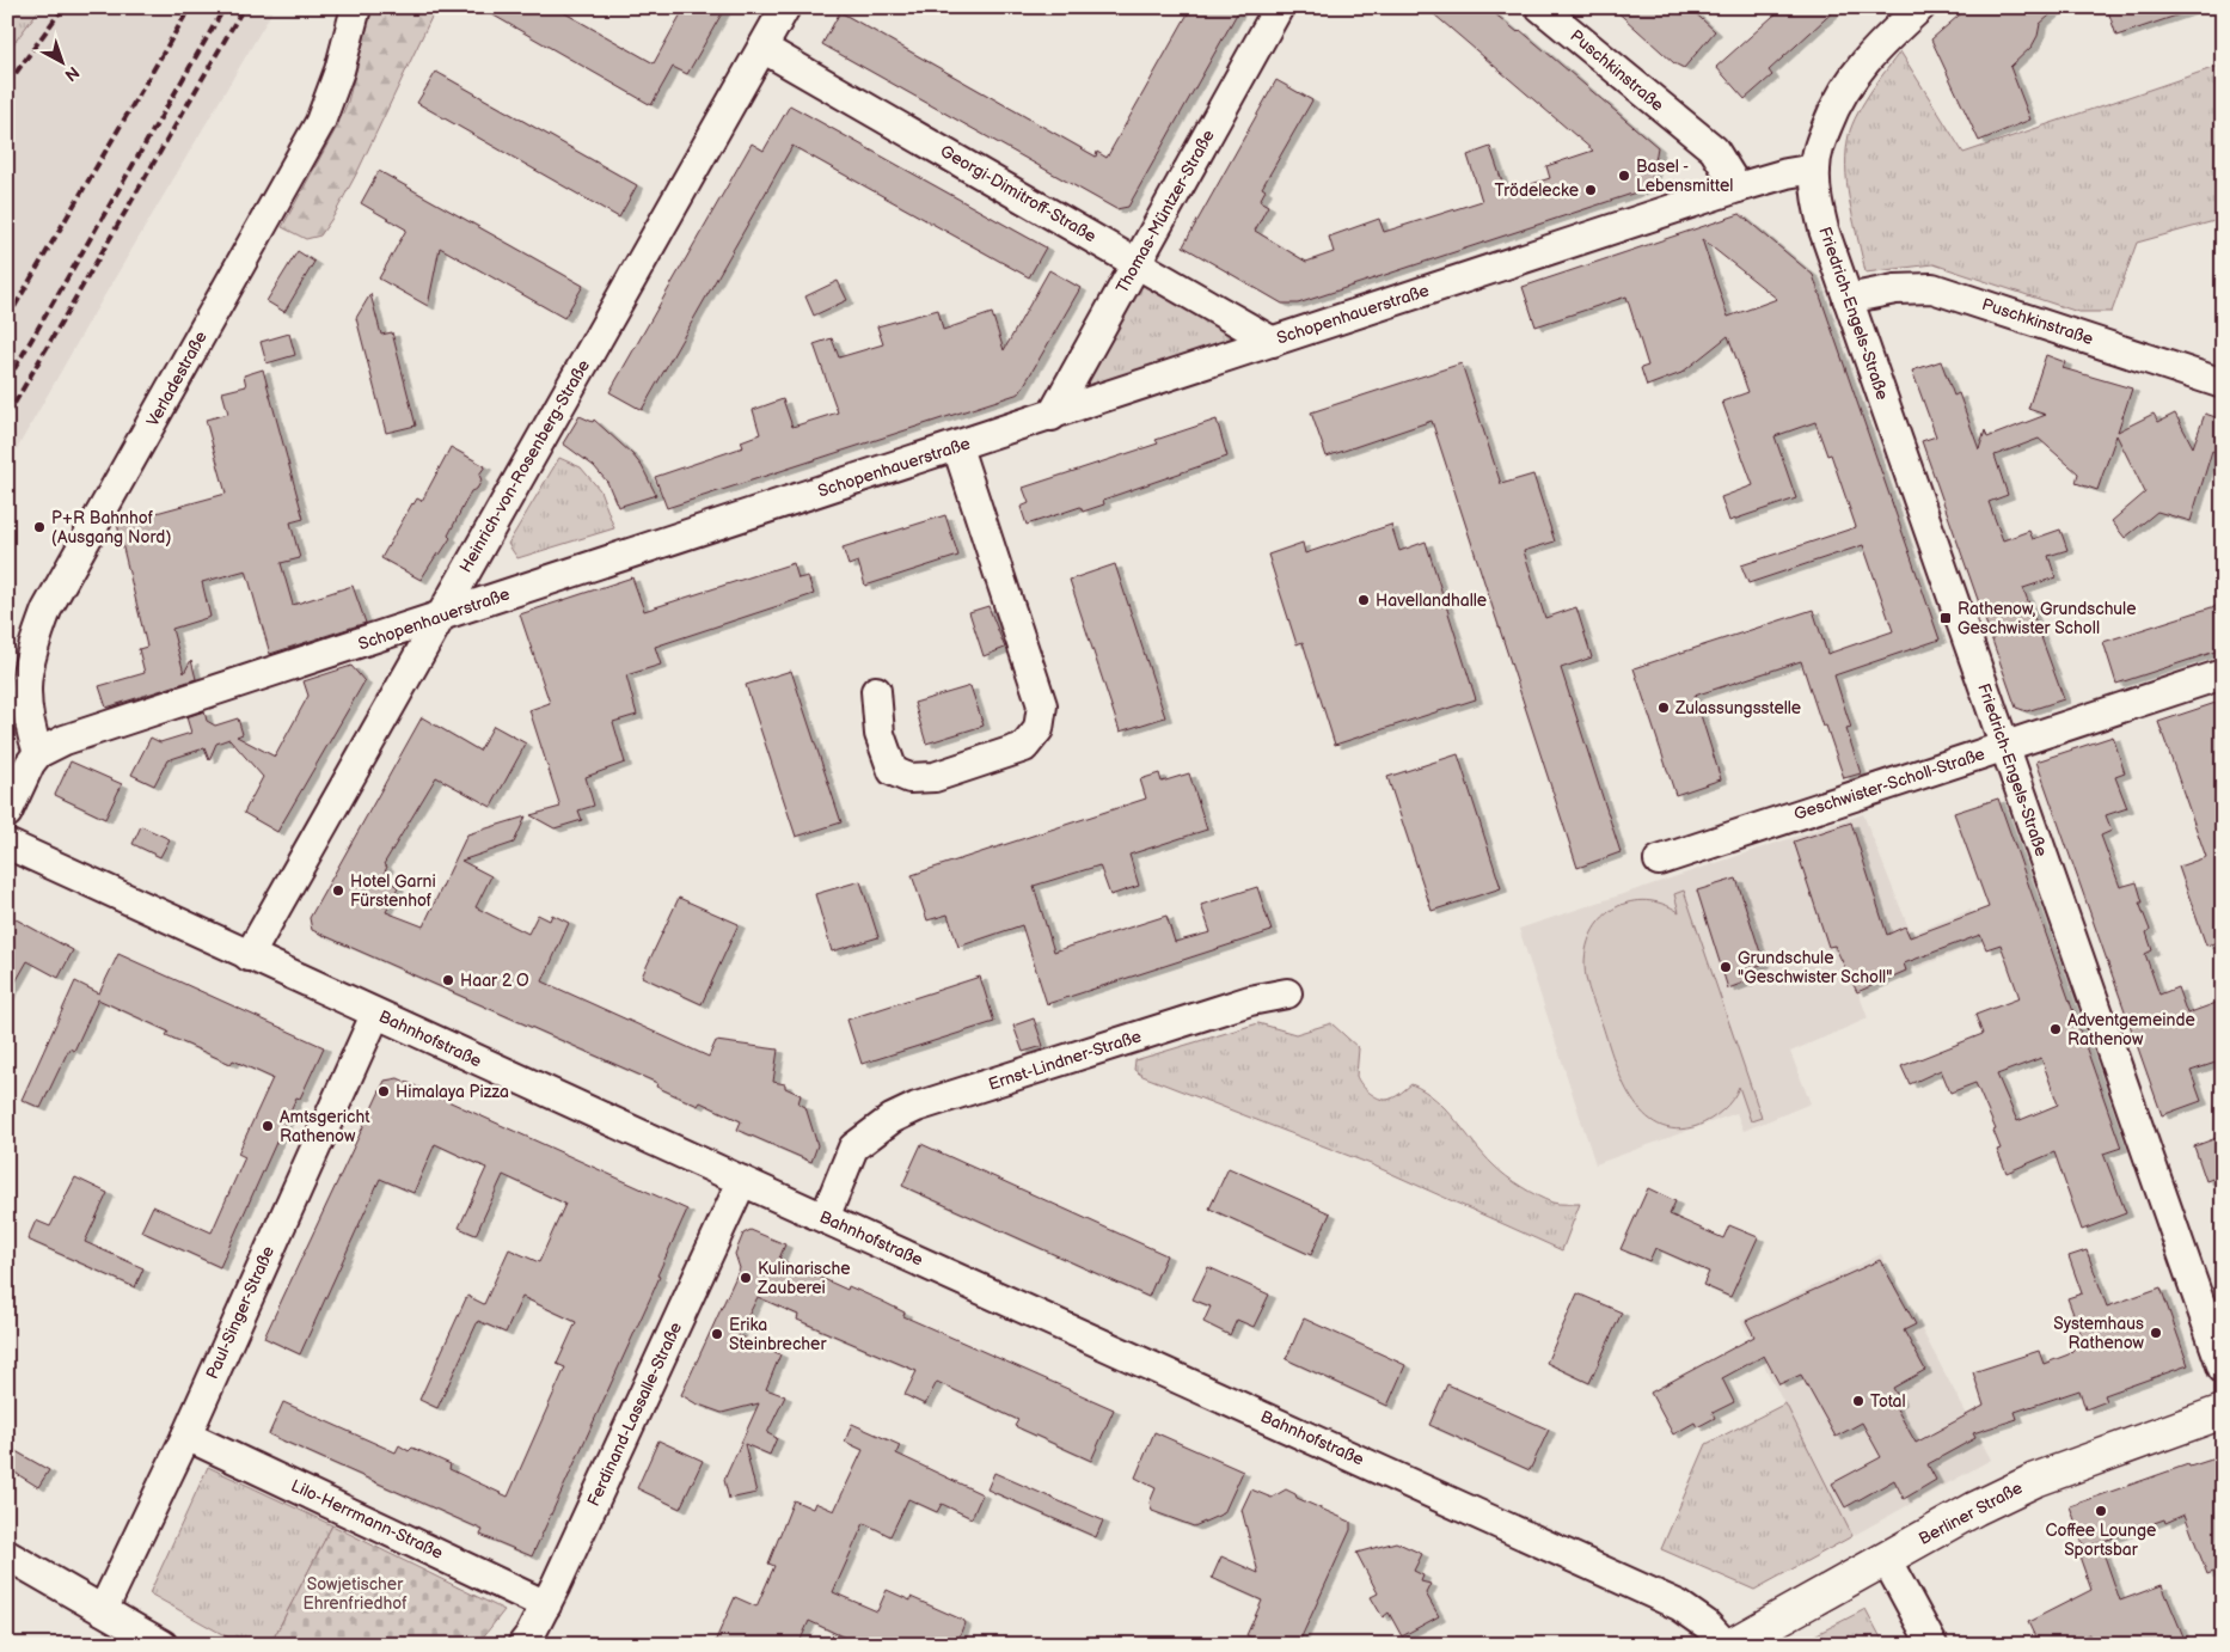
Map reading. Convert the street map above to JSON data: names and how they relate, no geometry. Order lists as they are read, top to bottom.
{
  "streets": {
    "main road": ["Berliner Straße"],
    "street": [
      "Puschkinstraße",
      "Georgi-Dimitroff-Straße",
      "Thomas-Müntzer-Straße",
      "Friedrich-Engels-Straße",
      "Schopenhauerstraße",
      "Verladestraße",
      "Heinrich-von-Rosenberg-Straße",
      "Geschwister-Scholl-Straße",
      "Bahnhofstraße",
      "Ernst-Lindner-Straße",
      "Paul-Singer-Straße",
      "Ferdinand-Lassalle-Straße",
      "Lilo-Herrmann-Straße"
    ]
  },
  "crossings": [
    ["Puschkinstraße", "Friedrich-Engels-Straße"],
    ["Puschkinstraße", "Schopenhauerstraße"],
    ["Georgi-Dimitroff-Straße", "Thomas-Müntzer-Straße"],
    ["Georgi-Dimitroff-Straße", "Schopenhauerstraße"],
    ["Georgi-Dimitroff-Straße", "Heinrich-von-Rosenberg-Straße"],
    ["Thomas-Müntzer-Straße", "Schopenhauerstraße"],
    ["Friedrich-Engels-Straße", "Schopenhauerstraße"],
    ["Friedrich-Engels-Straße", "Geschwister-Scholl-Straße"],
    ["Schopenhauerstraße", "Verladestraße"],
    ["Schopenhauerstraße", "Heinrich-von-Rosenberg-Straße"],
    ["Heinrich-von-Rosenberg-Straße", "Bahnhofstraße"],
    ["Bahnhofstraße", "Ernst-Lindner-Straße"],
    ["Bahnhofstraße", "Paul-Singer-Straße"],
    ["Bahnhofstraße", "Ferdinand-Lassalle-Straße"],
    ["Paul-Singer-Straße", "Lilo-Herrmann-Straße"],
    ["Ferdinand-Lassalle-Straße", "Lilo-Herrmann-Straße"]
  ],
  "parks": ["Sowjetischer Ehrenfriedhof"],
  "places": {
    "other": [
      "Basel - Lebensmittel",
      "Trödelecke",
      "P+R Bahnhof (Ausgang Nord)",
      "Havellandhalle",
      "Zulassungsstelle",
      "Hotel Garni Fürstenhof",
      "Grundschule \"Geschwister Scholl\"",
      "Haar 2 O",
      "Adventgemeinde Rathenow",
      "Himalaya Pizza",
      "Amtsgericht Rathenow",
      "Kulinarische Zauberei",
      "Systemhaus Rathenow",
      "Erika Steinbrecher",
      "Total",
      "Coffee Lounge Sportsbar"
    ],
    "transit": ["Rathenow, Grundschule Geschwister Scholl"]
  },
  "north": "bottom right"
}
